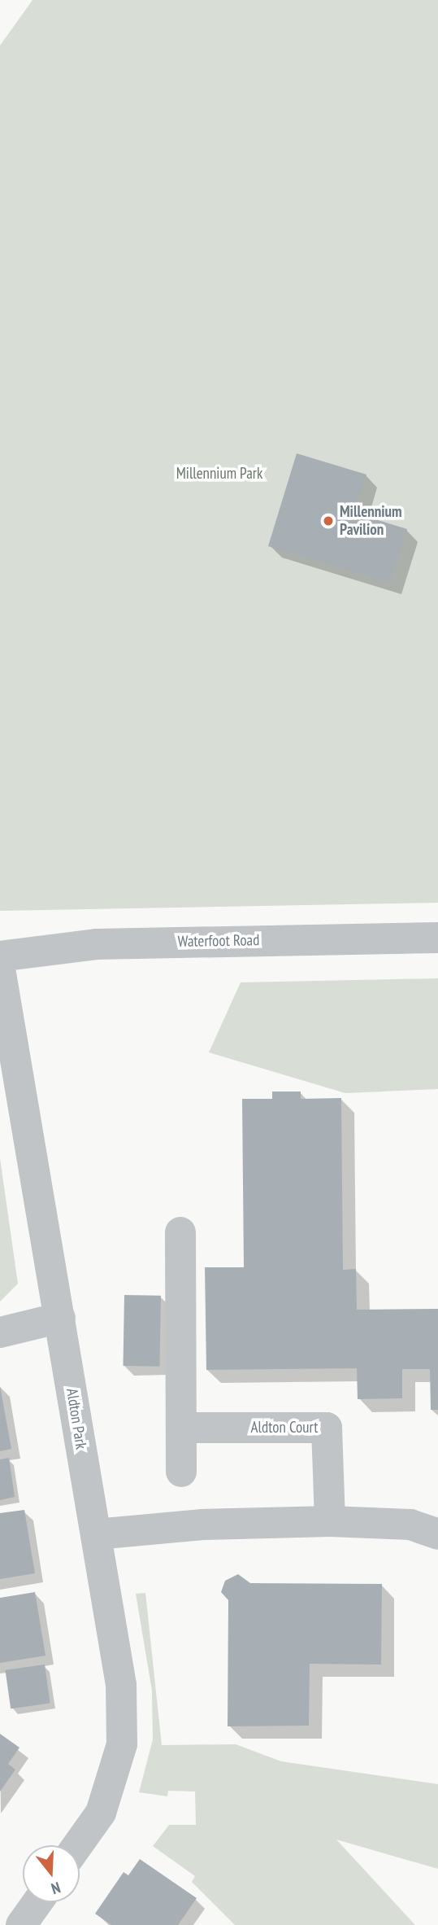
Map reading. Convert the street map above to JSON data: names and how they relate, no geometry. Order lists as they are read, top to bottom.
{
  "streets": {
    "street": ["Waterfoot Road", "Aldton Park", "Aldton Court"]
  },
  "parks": ["Millennium Park"],
  "places": ["Millennium Pavilion"],
  "north": "bottom"
}
